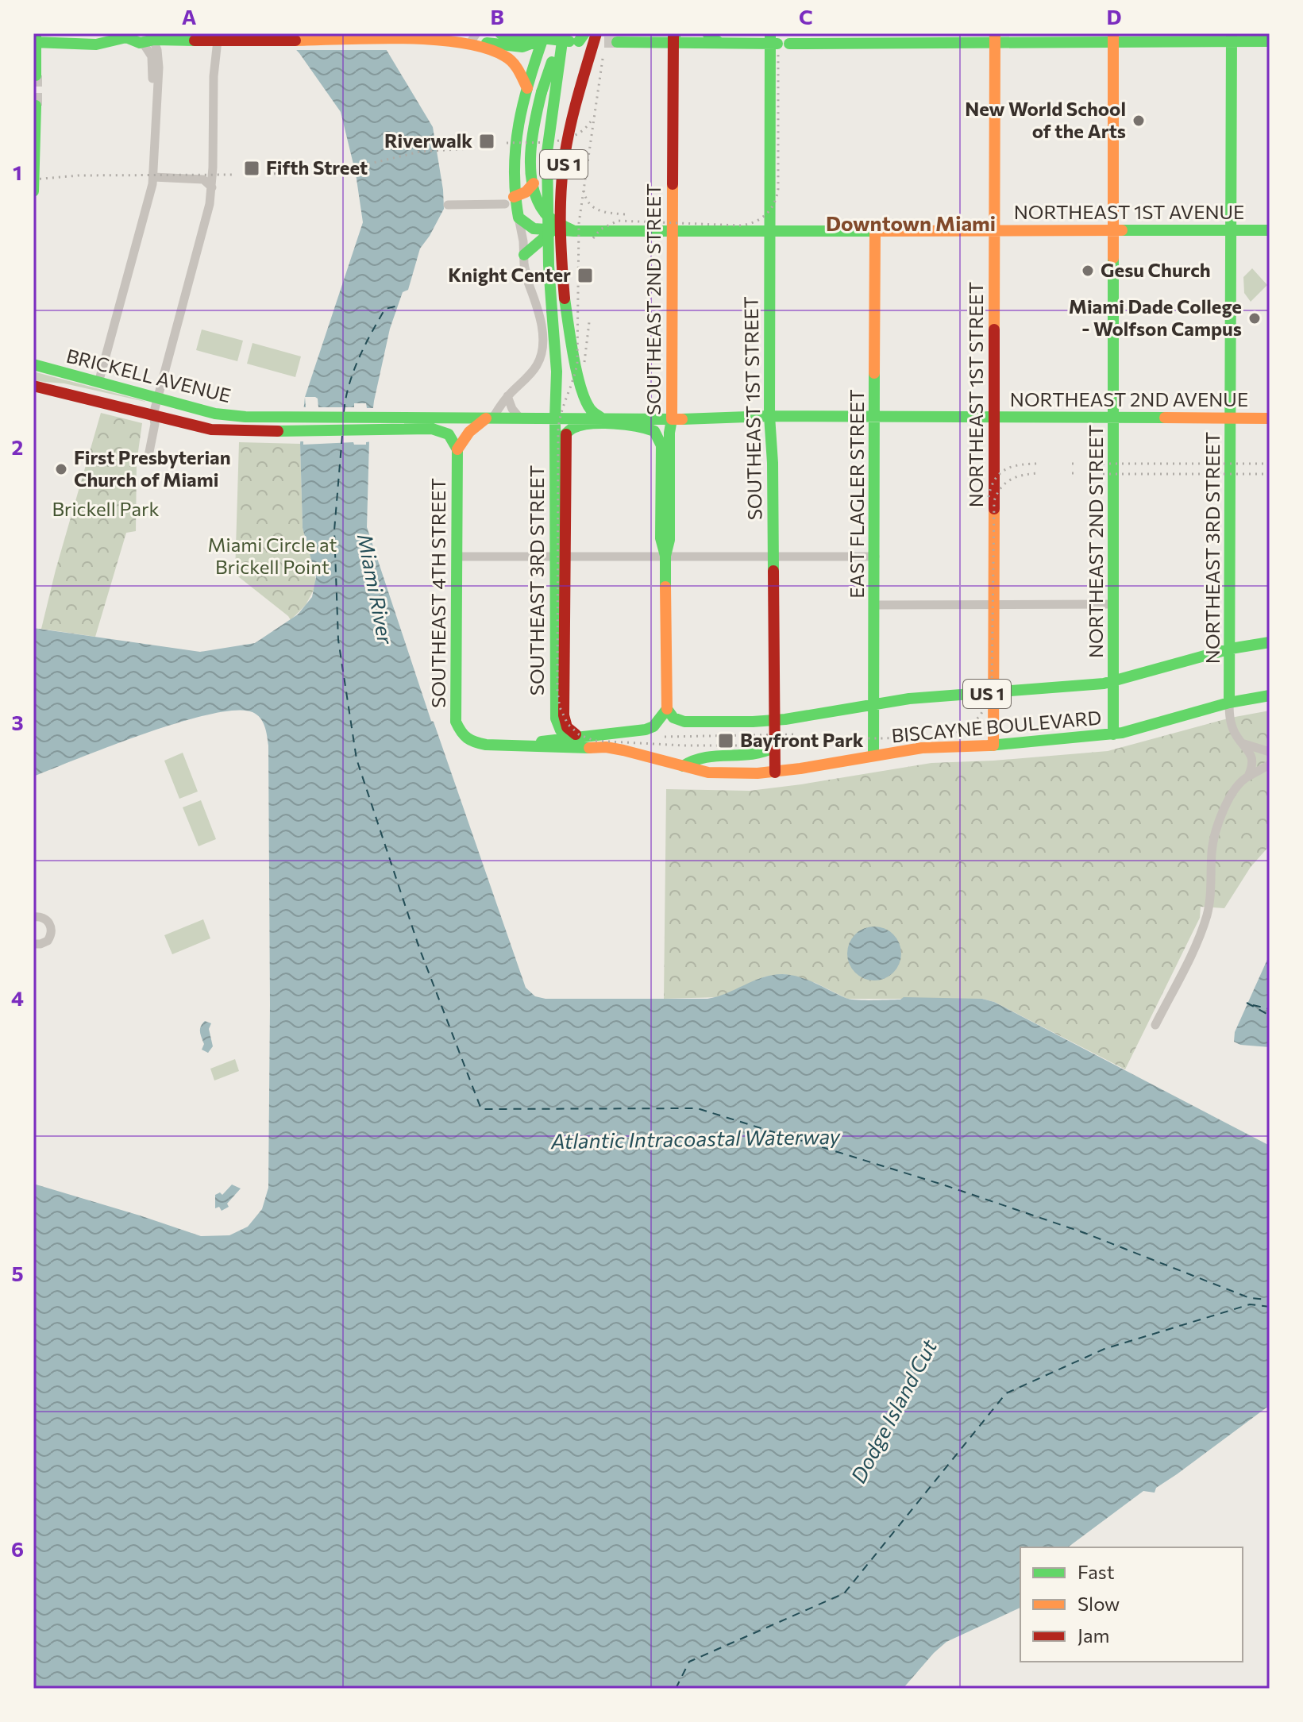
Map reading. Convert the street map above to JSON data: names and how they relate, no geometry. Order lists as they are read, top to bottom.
{
  "streets": {
    "main road": [
      "US 1",
      "NORTHEAST 1ST AVENUE",
      "SOUTHEAST 2ND STREET",
      "BRICKELL AVENUE",
      "NORTHEAST 1ST STREET",
      "NORTHEAST 2ND AVENUE",
      "SOUTHEAST 1ST STREET",
      "EAST FLAGLER STREET",
      "NORTHEAST 2ND STREET",
      "NORTHEAST 3RD STREET",
      "SOUTHEAST 3RD STREET",
      "SOUTHEAST 4TH STREET",
      "BISCAYNE BOULEVARD"
    ]
  },
  "crossings": [
    ["US 1", "NORTHEAST 2ND AVENUE"],
    ["US 1", "SOUTHEAST 3RD STREET"],
    ["NORTHEAST 1ST AVENUE", "SOUTHEAST 2ND STREET"],
    ["NORTHEAST 1ST AVENUE", "NORTHEAST 1ST STREET"],
    ["NORTHEAST 1ST AVENUE", "SOUTHEAST 1ST STREET"],
    ["NORTHEAST 1ST AVENUE", "EAST FLAGLER STREET"],
    ["NORTHEAST 1ST AVENUE", "NORTHEAST 2ND STREET"],
    ["NORTHEAST 1ST AVENUE", "NORTHEAST 3RD STREET"],
    ["SOUTHEAST 2ND STREET", "NORTHEAST 2ND AVENUE"],
    ["SOUTHEAST 2ND STREET", "BISCAYNE BOULEVARD"],
    ["BRICKELL AVENUE", "NORTHEAST 2ND AVENUE"],
    ["NORTHEAST 1ST STREET", "NORTHEAST 2ND AVENUE"],
    ["NORTHEAST 1ST STREET", "BISCAYNE BOULEVARD"],
    ["NORTHEAST 2ND AVENUE", "SOUTHEAST 1ST STREET"],
    ["NORTHEAST 2ND AVENUE", "EAST FLAGLER STREET"],
    ["NORTHEAST 2ND AVENUE", "NORTHEAST 2ND STREET"],
    ["NORTHEAST 2ND AVENUE", "NORTHEAST 3RD STREET"],
    ["NORTHEAST 2ND AVENUE", "SOUTHEAST 3RD STREET"],
    ["SOUTHEAST 1ST STREET", "BISCAYNE BOULEVARD"],
    ["EAST FLAGLER STREET", "BISCAYNE BOULEVARD"],
    ["NORTHEAST 2ND STREET", "BISCAYNE BOULEVARD"],
    ["NORTHEAST 3RD STREET", "BISCAYNE BOULEVARD"],
    ["SOUTHEAST 4TH STREET", "BISCAYNE BOULEVARD"]
  ],
  "districts": ["Downtown Miami"],
  "water": ["Miami River", "Atlantic Intracoastal Waterway", "Dodge Island Cut"],
  "parks": ["Brickell Park", "Miami Circle at Brickell Point"],
  "places": {
    "other": [
      "New World School of the Arts",
      "Gesu Church",
      "Miami Dade College - Wolfson Campus",
      "First Presbyterian Church of Miami"
    ],
    "transit": [
      "Riverwalk",
      "Fifth Street",
      "Knight Center",
      "Bayfront Park"
    ]
  },
  "legend": ["Fast", "Slow", "Jam"],
  "grid": {
    "columns": [
      "A",
      "B",
      "C",
      "D"
    ],
    "rows": [
      "1",
      "2",
      "3",
      "4",
      "5",
      "6"
    ]
  }
}
